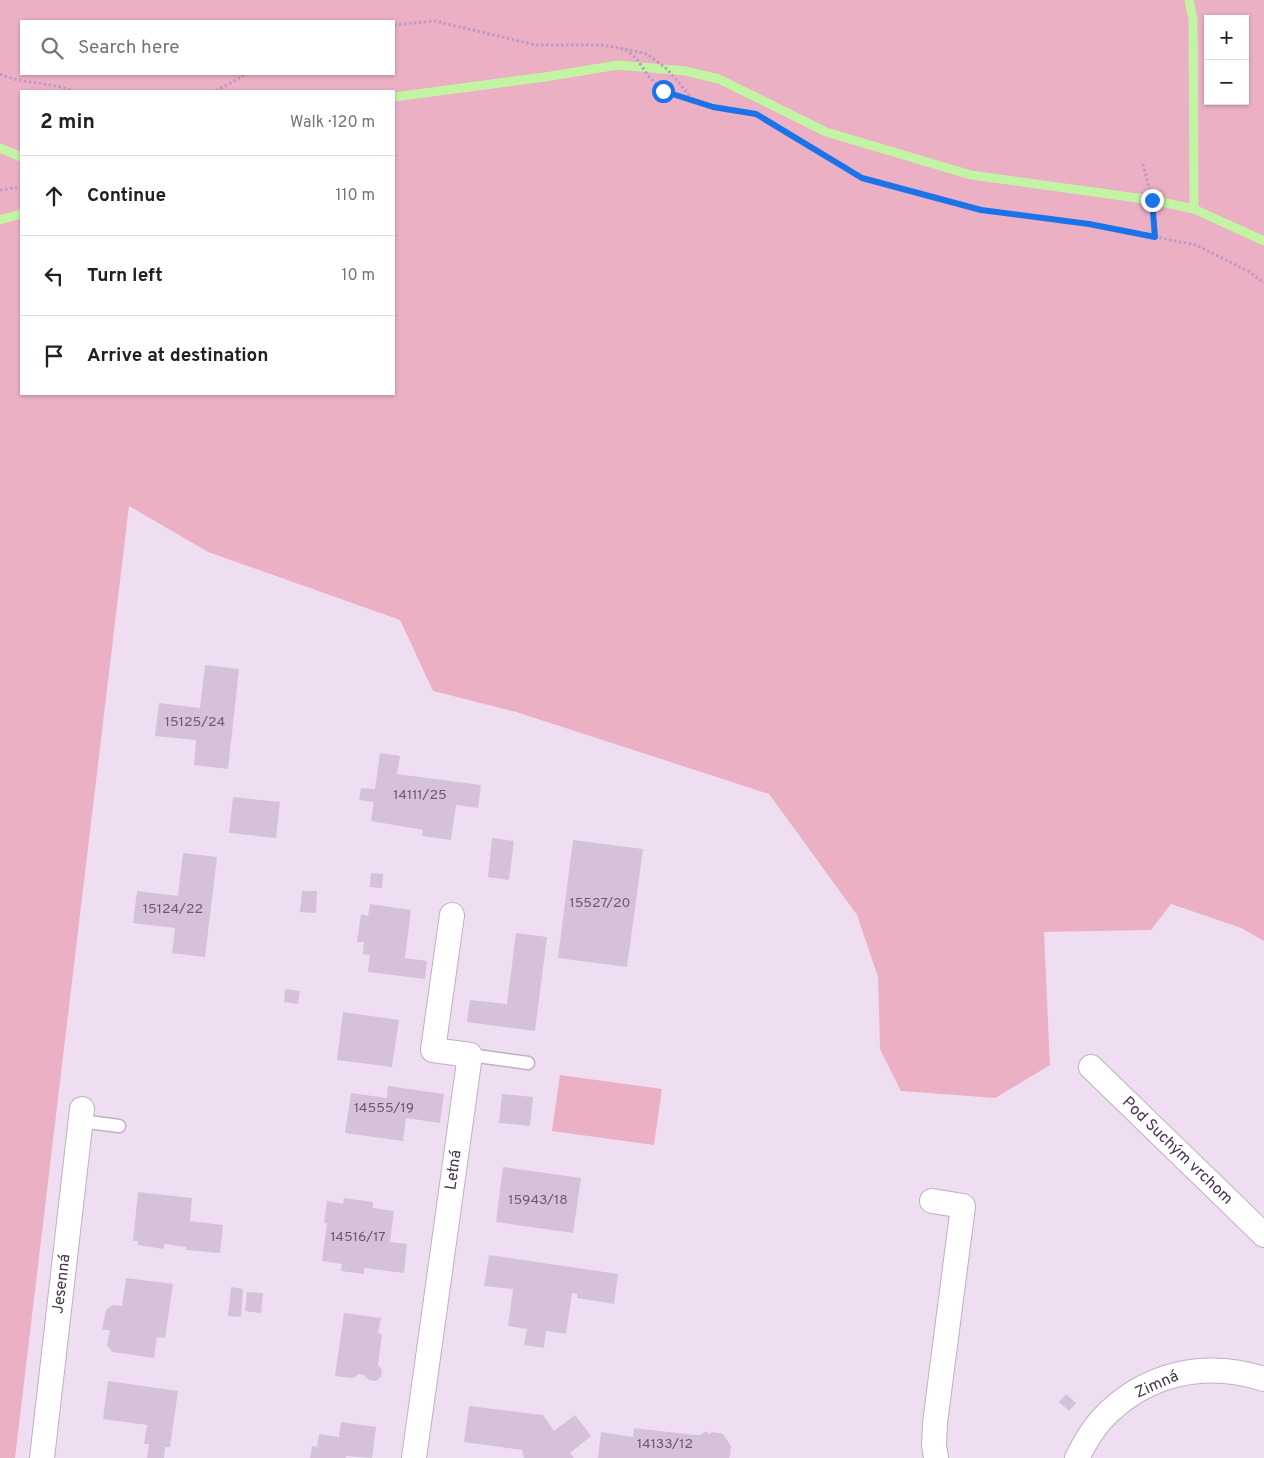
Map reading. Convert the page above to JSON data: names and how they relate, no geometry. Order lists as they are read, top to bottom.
{
  "streets": {
    "street": [
      "Pod Suchým vrchom",
      "Letná",
      "Jesenná",
      "Zimná"
    ]
  },
  "house_numbers": [
    "15125/24",
    "14111/25",
    "15527/20",
    "15124/22",
    "14555/19",
    "15943/18",
    "14516/17",
    "14133/12"
  ],
  "page": {
    "map_buttons": ["+", "−"],
    "search": "Search here",
    "heading": ["2 min", "Walk · 120 m"],
    "list": [
      ["Continue", "110 m"],
      ["Turn left", "10 m"],
      "Arrive at destination"
    ]
  }
}
